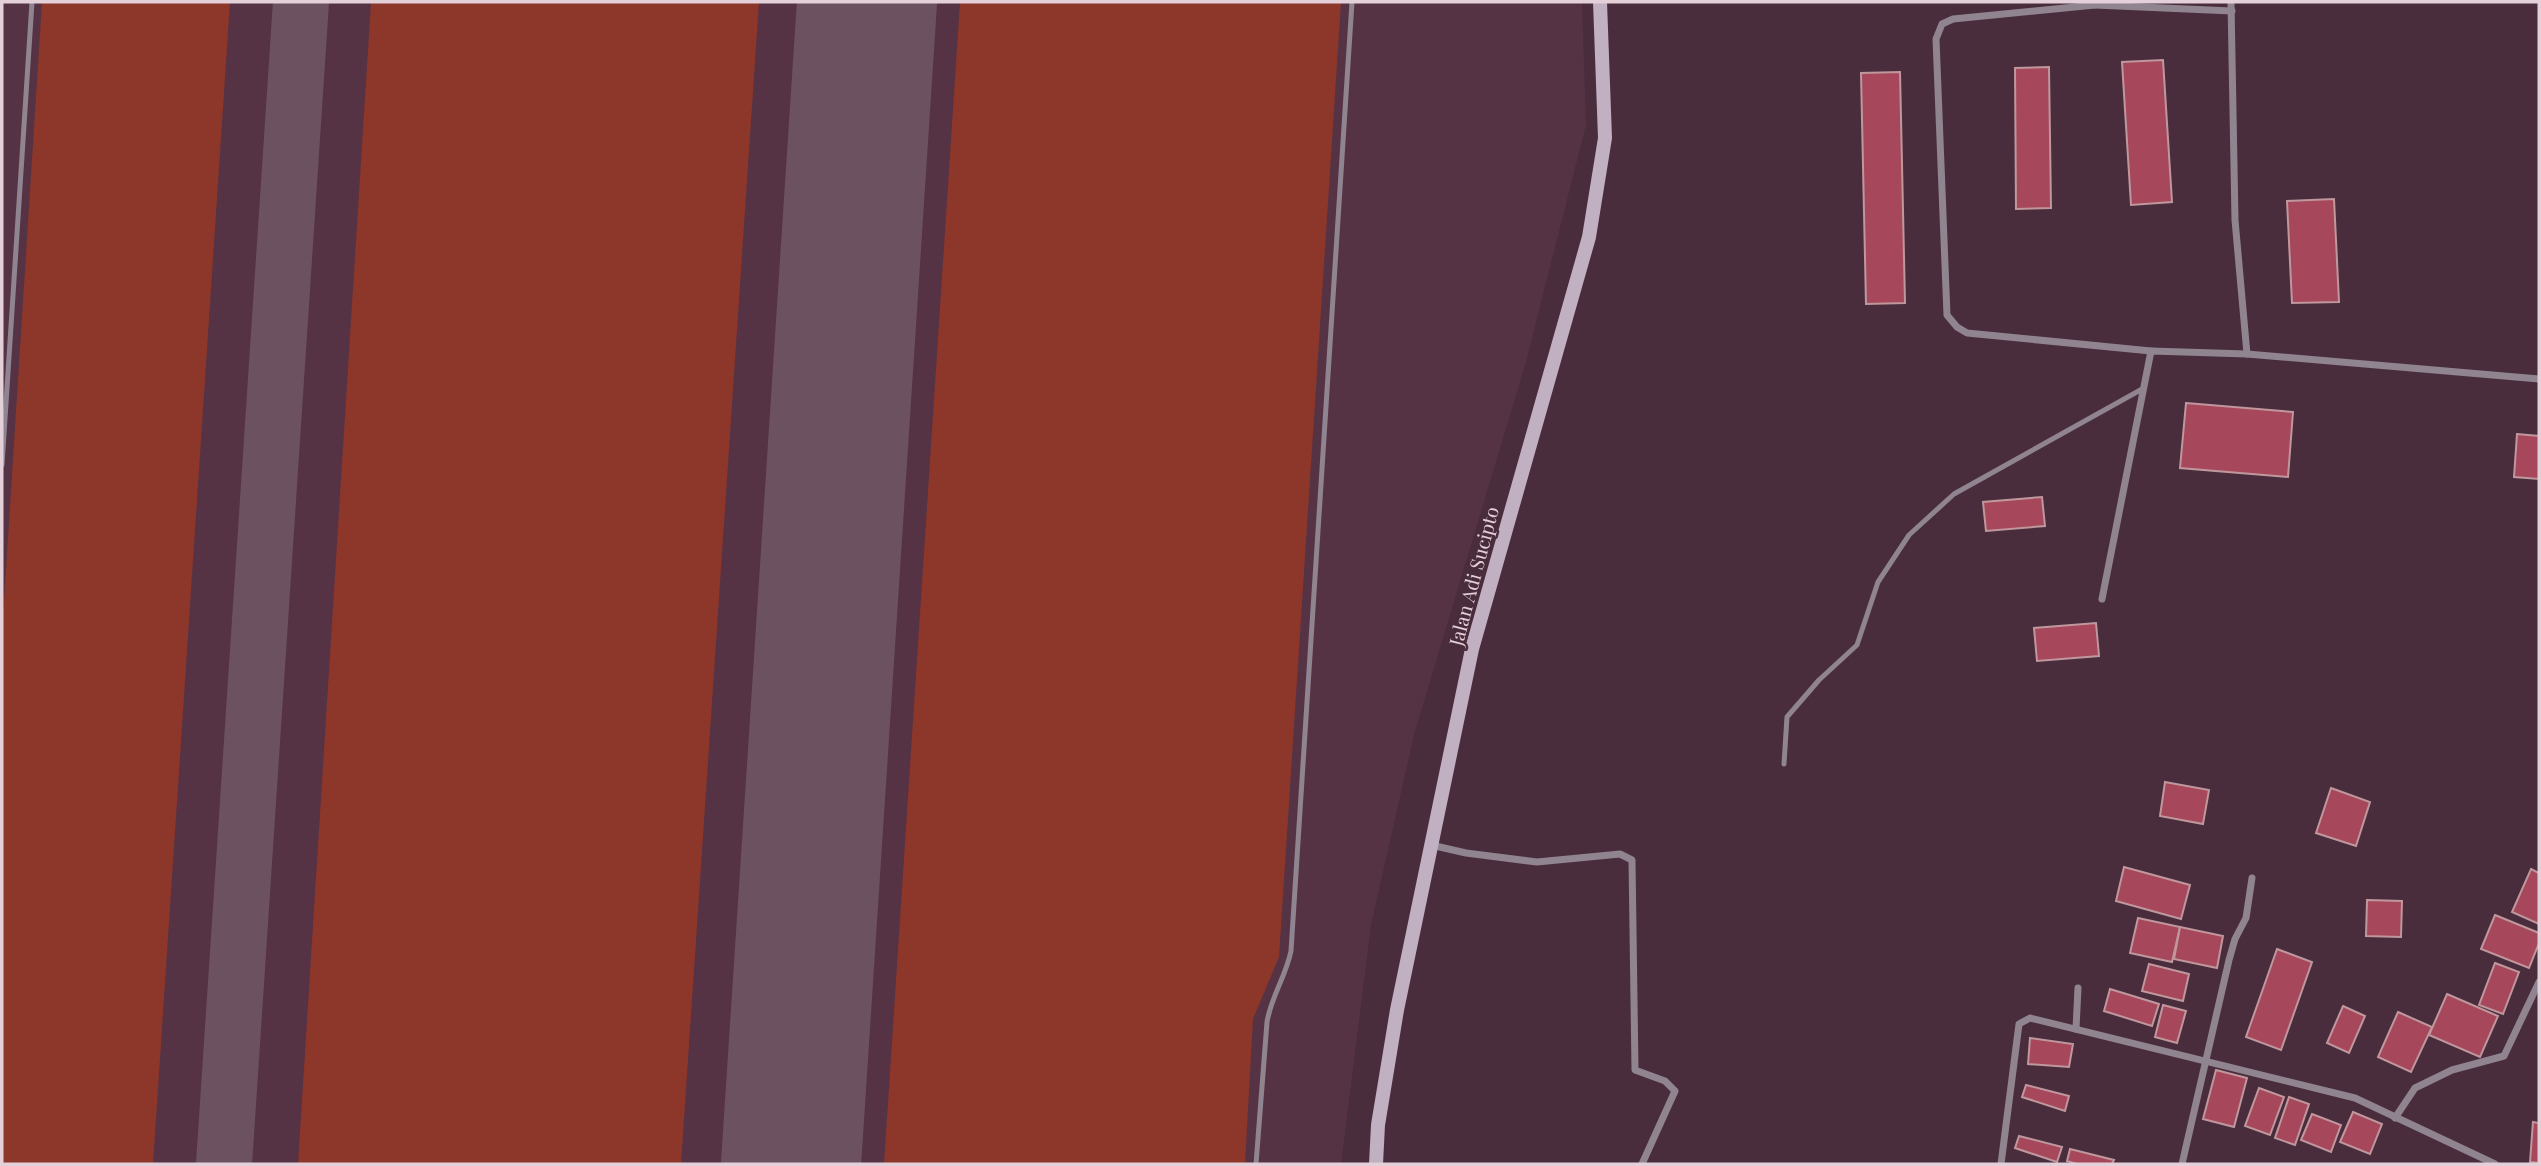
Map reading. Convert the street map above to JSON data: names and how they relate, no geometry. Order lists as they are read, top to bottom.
{
  "streets": {
    "street": ["Jalan Adi Sucipto"]
  }
}
